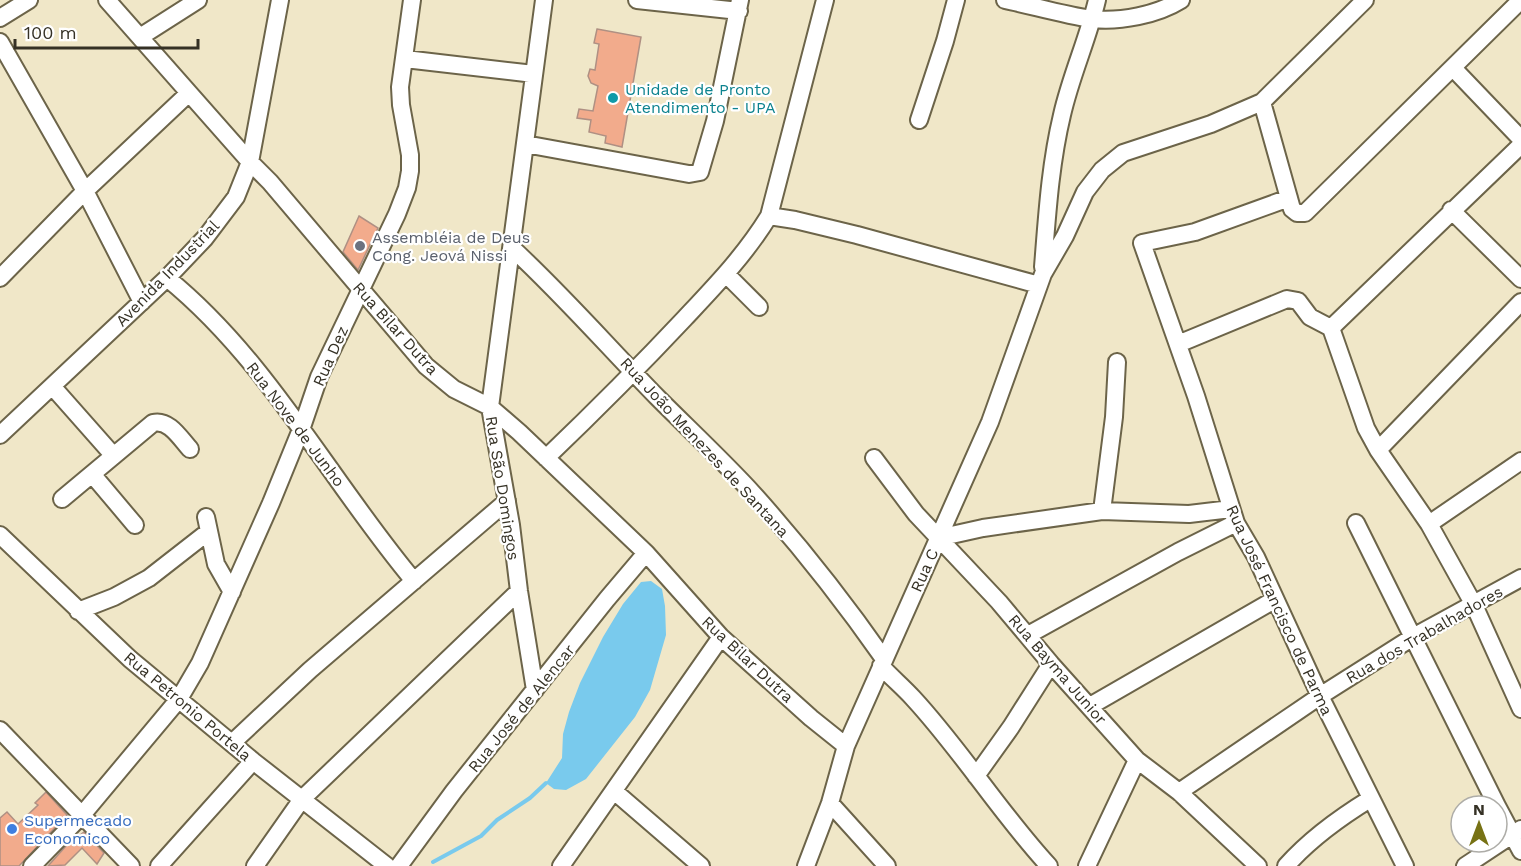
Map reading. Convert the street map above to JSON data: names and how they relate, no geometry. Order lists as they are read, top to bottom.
{
  "streets": {
    "street": [
      "Avenida Industrial",
      "Rua Bilar Dutra",
      "Rua Dez",
      "Rua Nove de Junho",
      "Rua João Menezes de Santana",
      "Rua São Domingos",
      "Rua C",
      "Rua José Francisco de Parma",
      "Rua dos Trabalhadores",
      "Rua Bayma Junior",
      "Rua Petronio Portela",
      "Rua José de Alencar"
    ]
  },
  "crossings": [
    ["Avenida Industrial", "Rua Bilar Dutra"],
    ["Avenida Industrial", "Rua Nove de Junho"],
    ["Rua Bilar Dutra", "Rua Dez"],
    ["Rua Bilar Dutra", "Rua São Domingos"],
    ["Rua Bilar Dutra", "Rua C"],
    ["Rua Bilar Dutra", "Rua José de Alencar"],
    ["Rua Dez", "Rua Nove de Junho"],
    ["Rua Dez", "Rua Petronio Portela"],
    ["Rua João Menezes de Santana", "Rua São Domingos"],
    ["Rua João Menezes de Santana", "Rua C"],
    ["Rua São Domingos", "Rua José de Alencar"],
    ["Rua C", "Rua Bayma Junior"],
    ["Rua José Francisco de Parma", "Rua dos Trabalhadores"],
    ["Rua dos Trabalhadores", "Rua Bayma Junior"]
  ],
  "places": ["Unidade de Pronto Atendimento - UPA", "Assembléia de Deus Cong. Jeová Nissi", "Supermecado Economico"],
  "scale_bar": "100 m",
  "north": "top"
}
